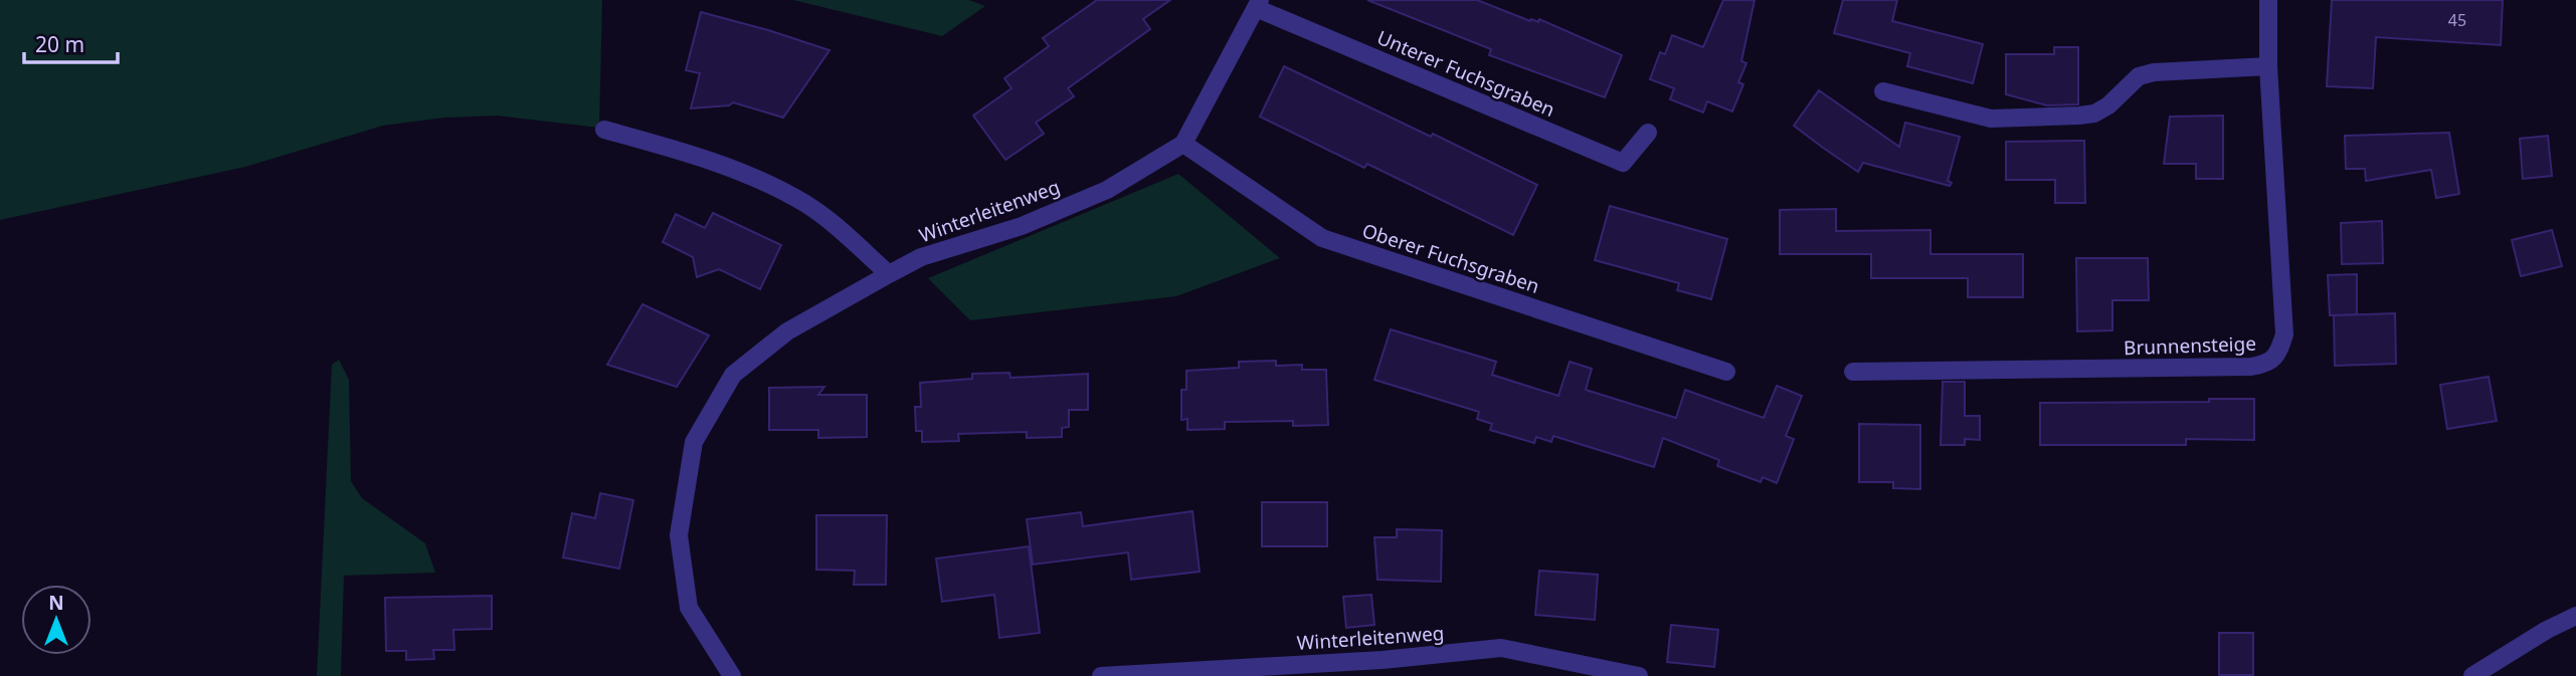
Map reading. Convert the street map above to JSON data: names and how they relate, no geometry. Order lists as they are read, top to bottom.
{
  "streets": {
    "street": [
      "Unterer Fuchsgraben",
      "Winterleitenweg",
      "Oberer Fuchsgraben",
      "Brunnensteige"
    ]
  },
  "crossings": [
    ["Winterleitenweg", "Oberer Fuchsgraben"]
  ],
  "house_numbers": ["45"],
  "scale_bar": "20 m",
  "north": "top"
}
